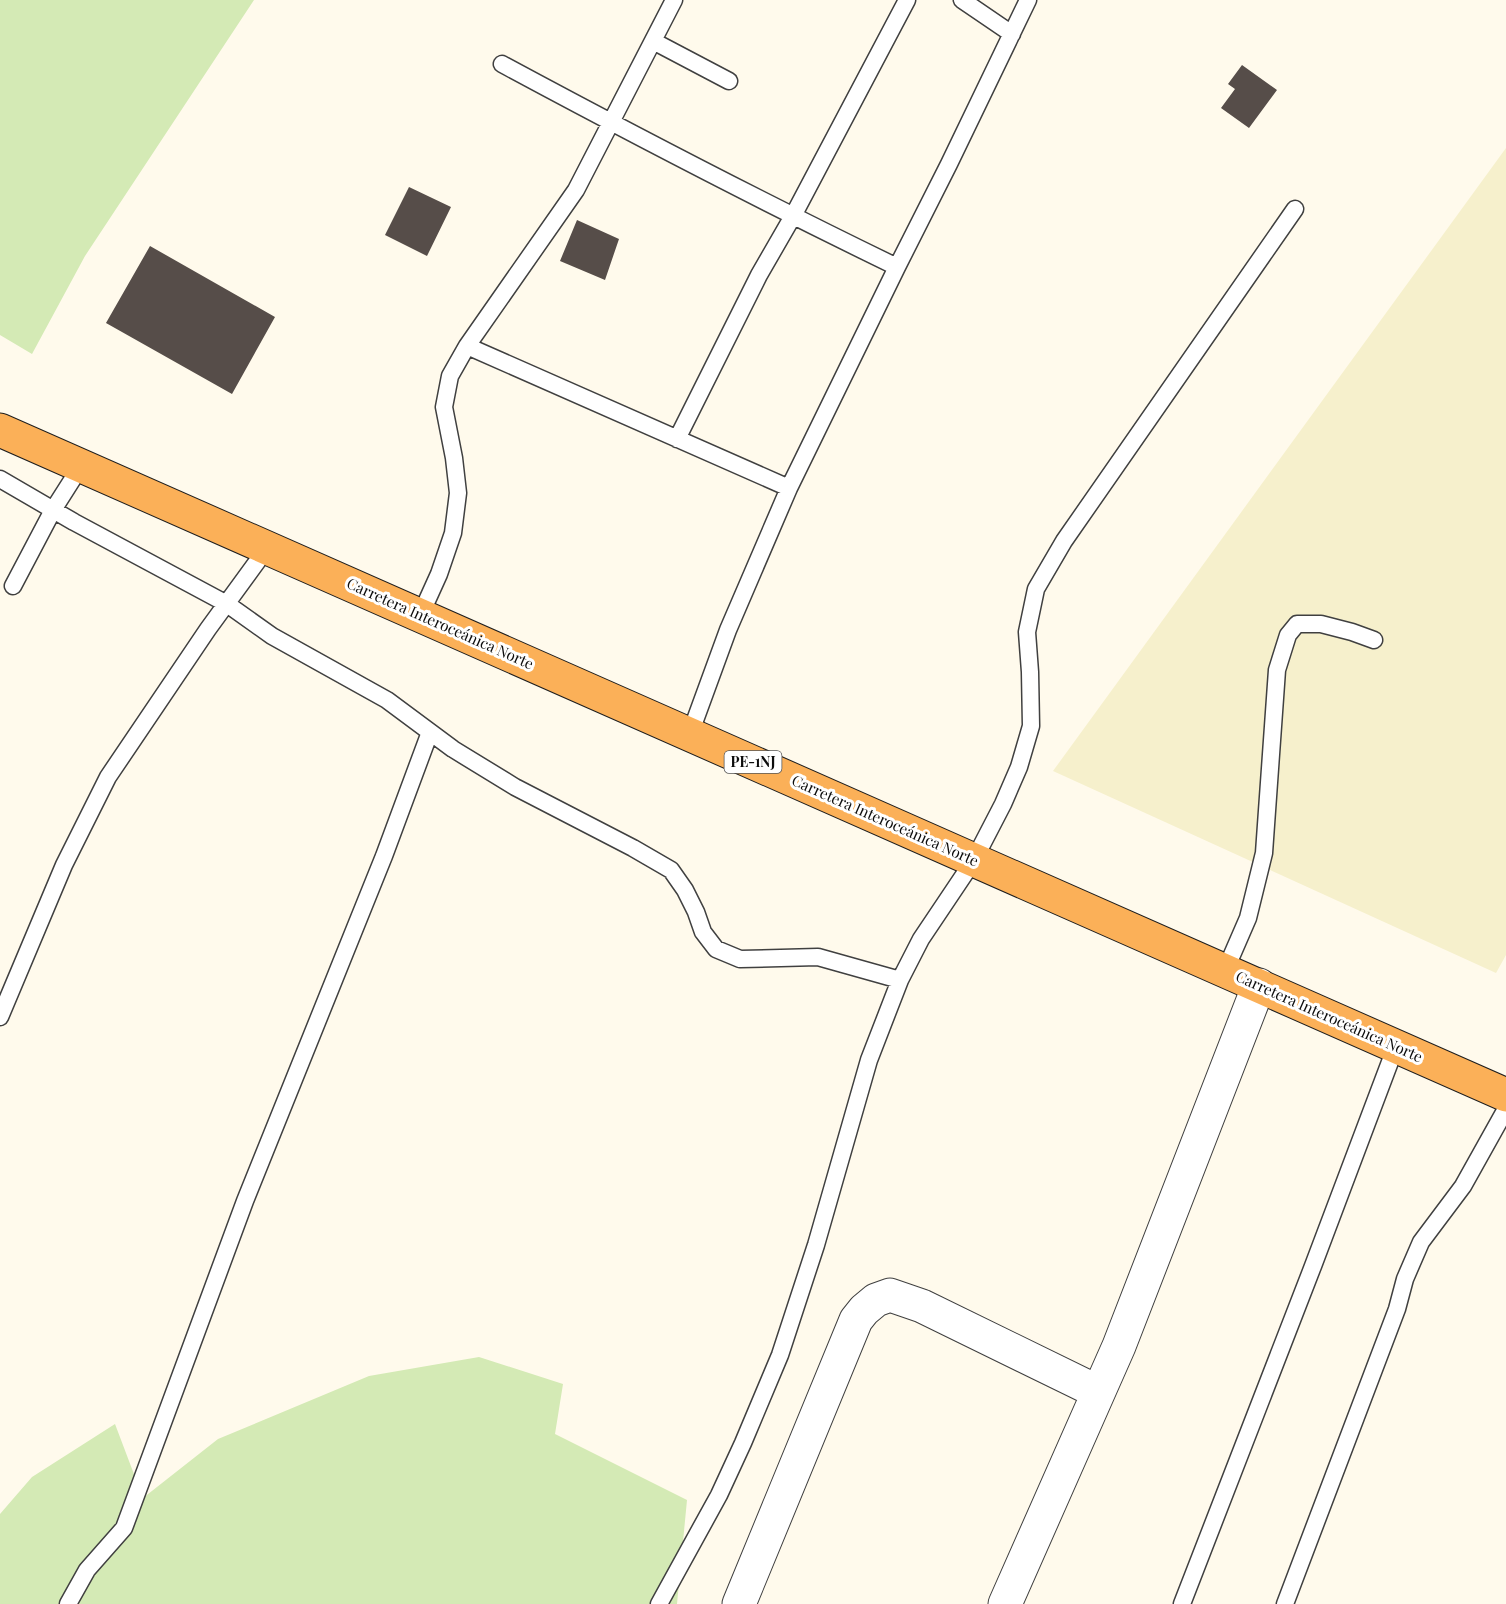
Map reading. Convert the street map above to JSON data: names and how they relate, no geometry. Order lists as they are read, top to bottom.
{
  "streets": {
    "highway": ["Carretera Interoceánica Norte", "PE-1NJ"]
  }
}
